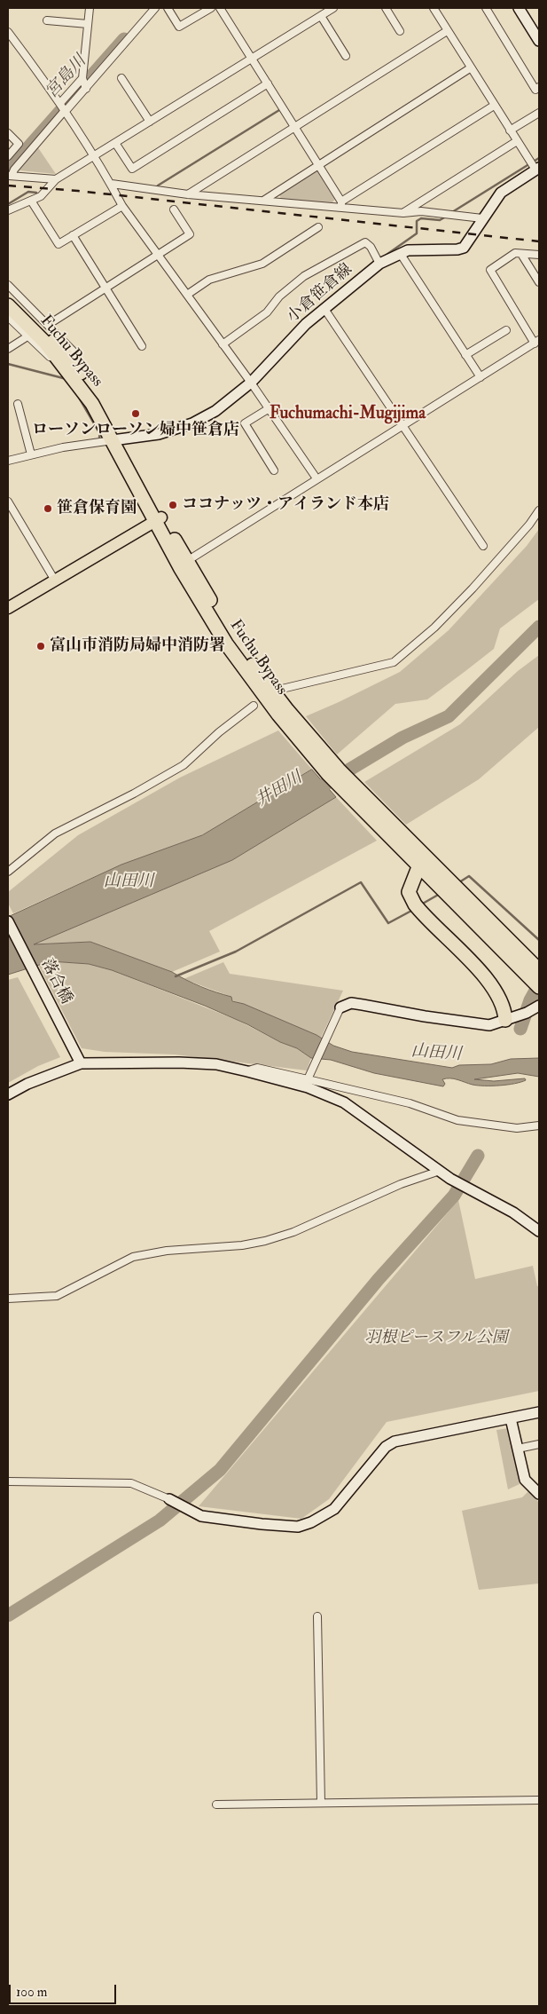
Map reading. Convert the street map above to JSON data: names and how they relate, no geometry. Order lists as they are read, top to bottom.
{
  "streets": {
    "highway": ["Fuchu Bypass"],
    "street": ["小倉笹倉線", "落合橋"]
  },
  "crossings": [
    ["小倉笹倉線", "Fuchu Bypass"]
  ],
  "districts": ["Fuchumachi-Mugijima"],
  "water": ["宮島川", "井田川", "山田川"],
  "parks": ["羽根ピースフル公園"],
  "places": [
    "ローソンローソン婦中笹倉店",
    "ココナッツ・アイランド本店",
    "笹倉保育園",
    "富山市消防局婦中消防署"
  ],
  "scale_bar": "100 m"
}
